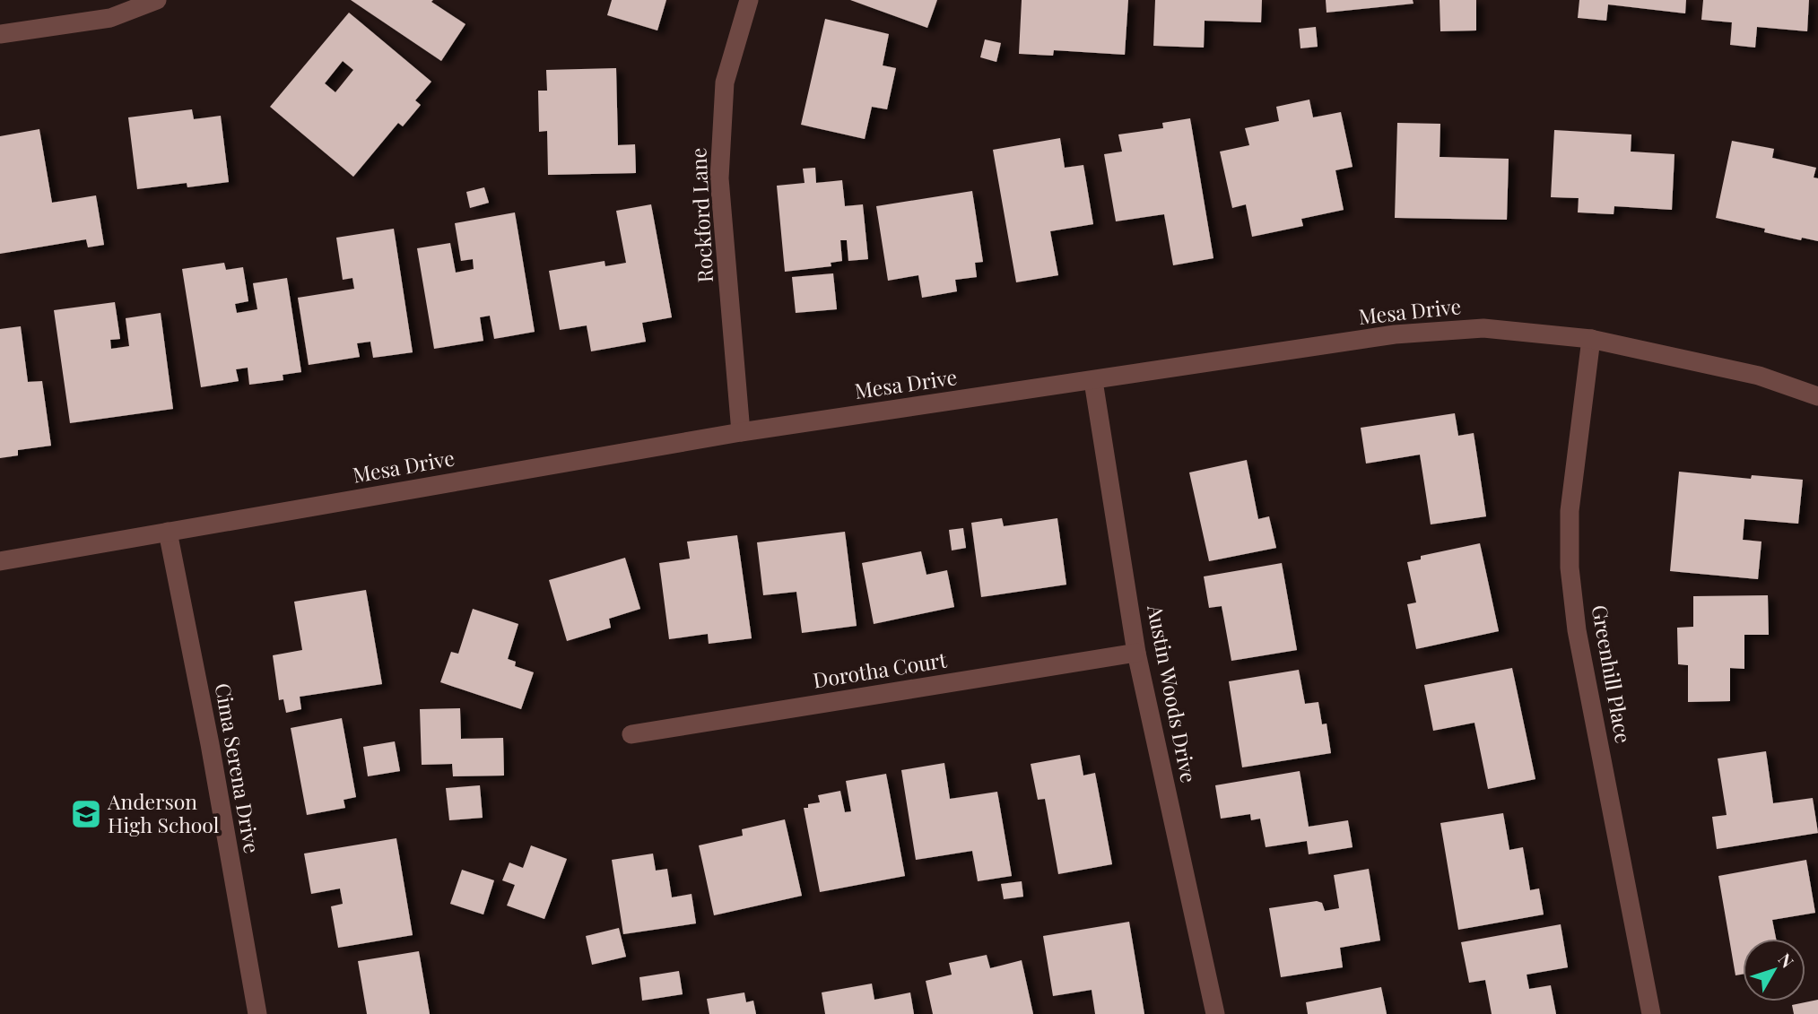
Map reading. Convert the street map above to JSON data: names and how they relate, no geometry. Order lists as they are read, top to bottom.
{
  "streets": {
    "street": [
      "Rockford Lane",
      "Mesa Drive",
      "Dorotha Court",
      "Greenhill Place",
      "Austin Woods Drive",
      "Cima Serena Drive"
    ]
  },
  "crossings": [
    ["Rockford Lane", "Mesa Drive"],
    ["Mesa Drive", "Greenhill Place"],
    ["Mesa Drive", "Austin Woods Drive"],
    ["Mesa Drive", "Cima Serena Drive"],
    ["Dorotha Court", "Austin Woods Drive"]
  ],
  "places": {
    "school or university": ["Anderson High School"]
  },
  "north": "top right"
}
